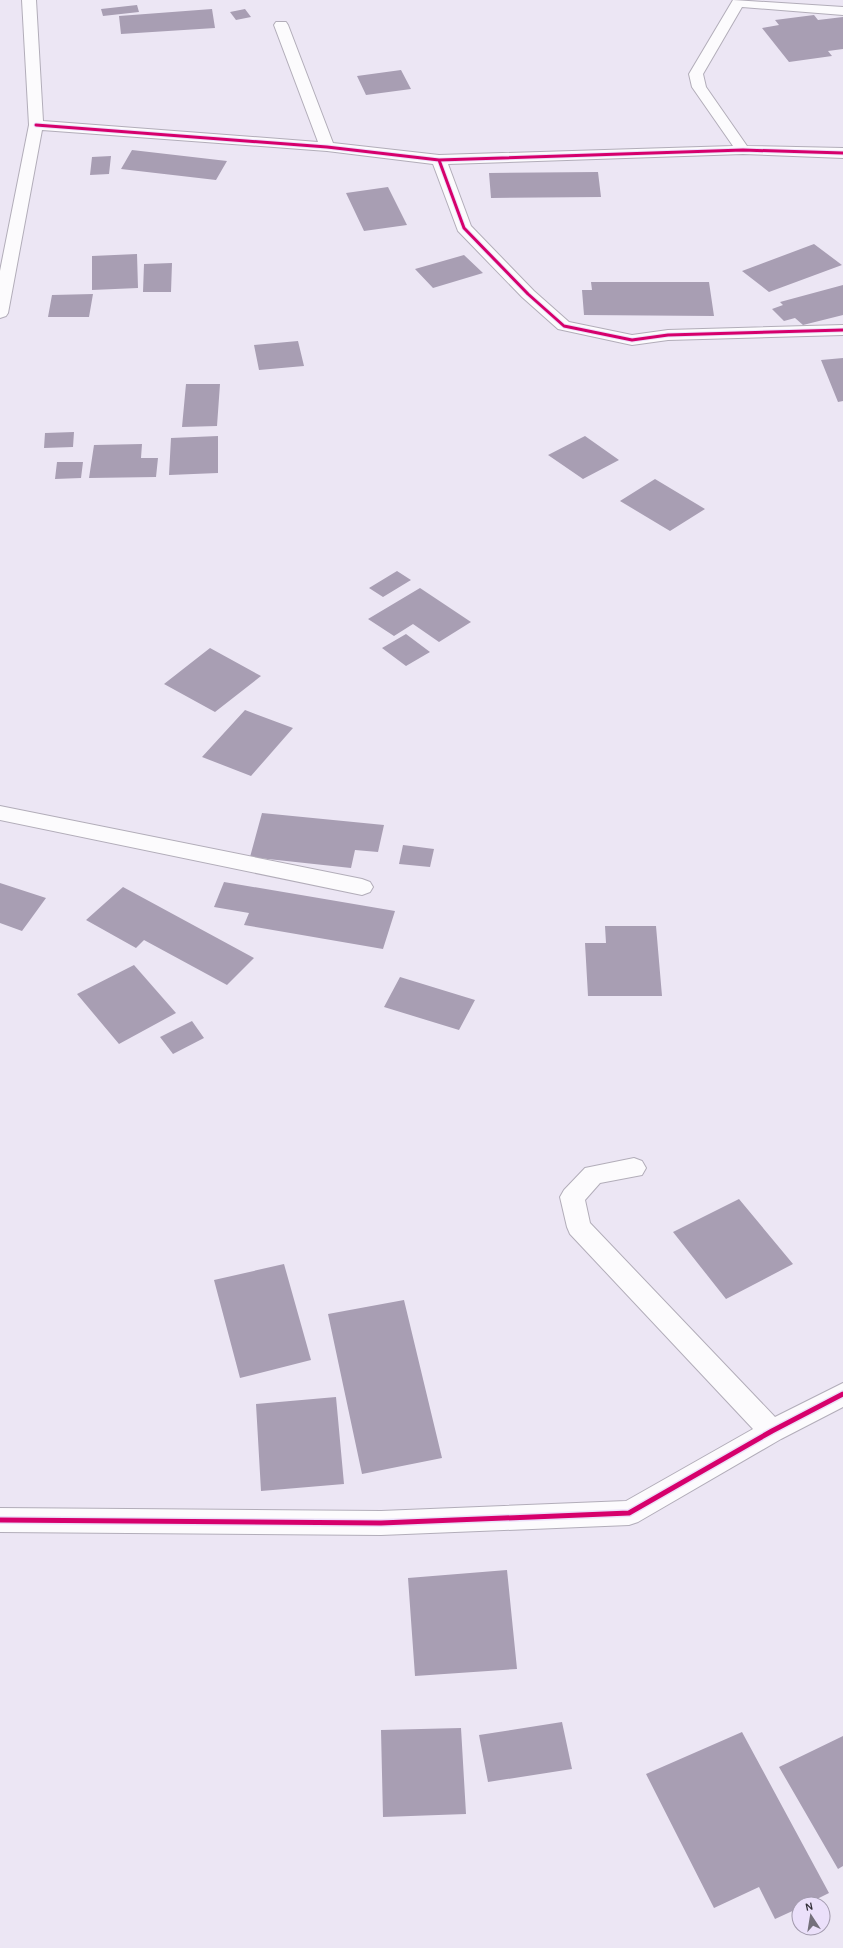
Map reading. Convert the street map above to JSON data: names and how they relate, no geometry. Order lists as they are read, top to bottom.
{
  "north": "top"
}
